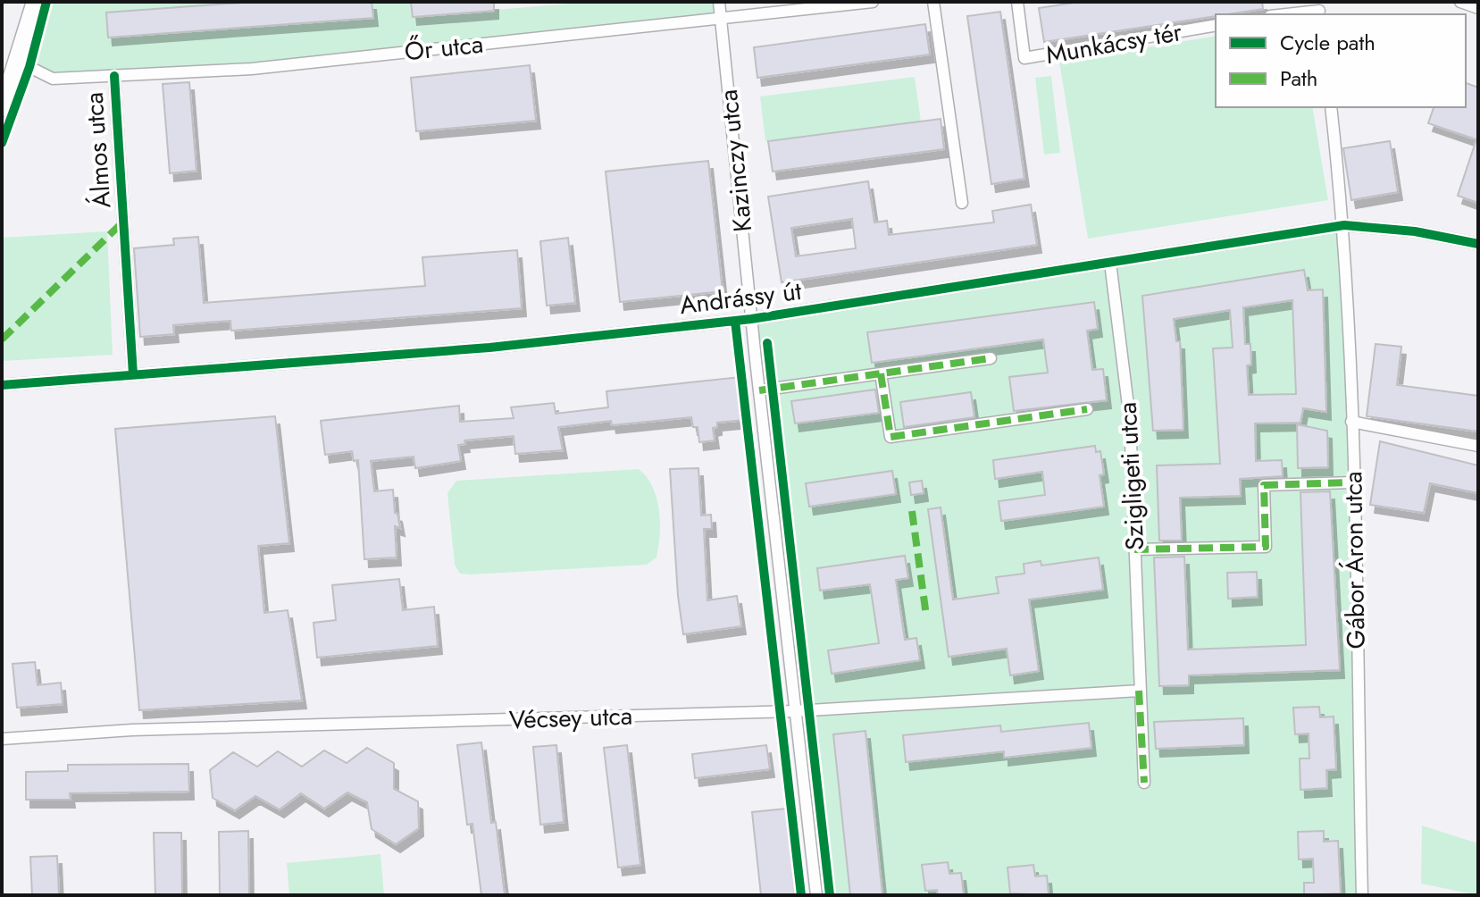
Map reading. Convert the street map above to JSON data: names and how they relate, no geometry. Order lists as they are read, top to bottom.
{
  "streets": {
    "street": [
      "Munkácsy tér",
      "Őr utca",
      "Álmos utca",
      "Kazinczy utca",
      "Andrássy út",
      "Szigligeti utca",
      "Gábor Áron utca",
      "Vécsey utca"
    ]
  },
  "crossings": [
    ["Őr utca", "Álmos utca"],
    ["Őr utca", "Kazinczy utca"],
    ["Álmos utca", "Andrássy út"],
    ["Kazinczy utca", "Andrássy út"],
    ["Kazinczy utca", "Vécsey utca"],
    ["Andrássy út", "Szigligeti utca"],
    ["Andrássy út", "Gábor Áron utca"],
    ["Szigligeti utca", "Vécsey utca"]
  ],
  "legend": ["Cycle path", "Path"]
}
